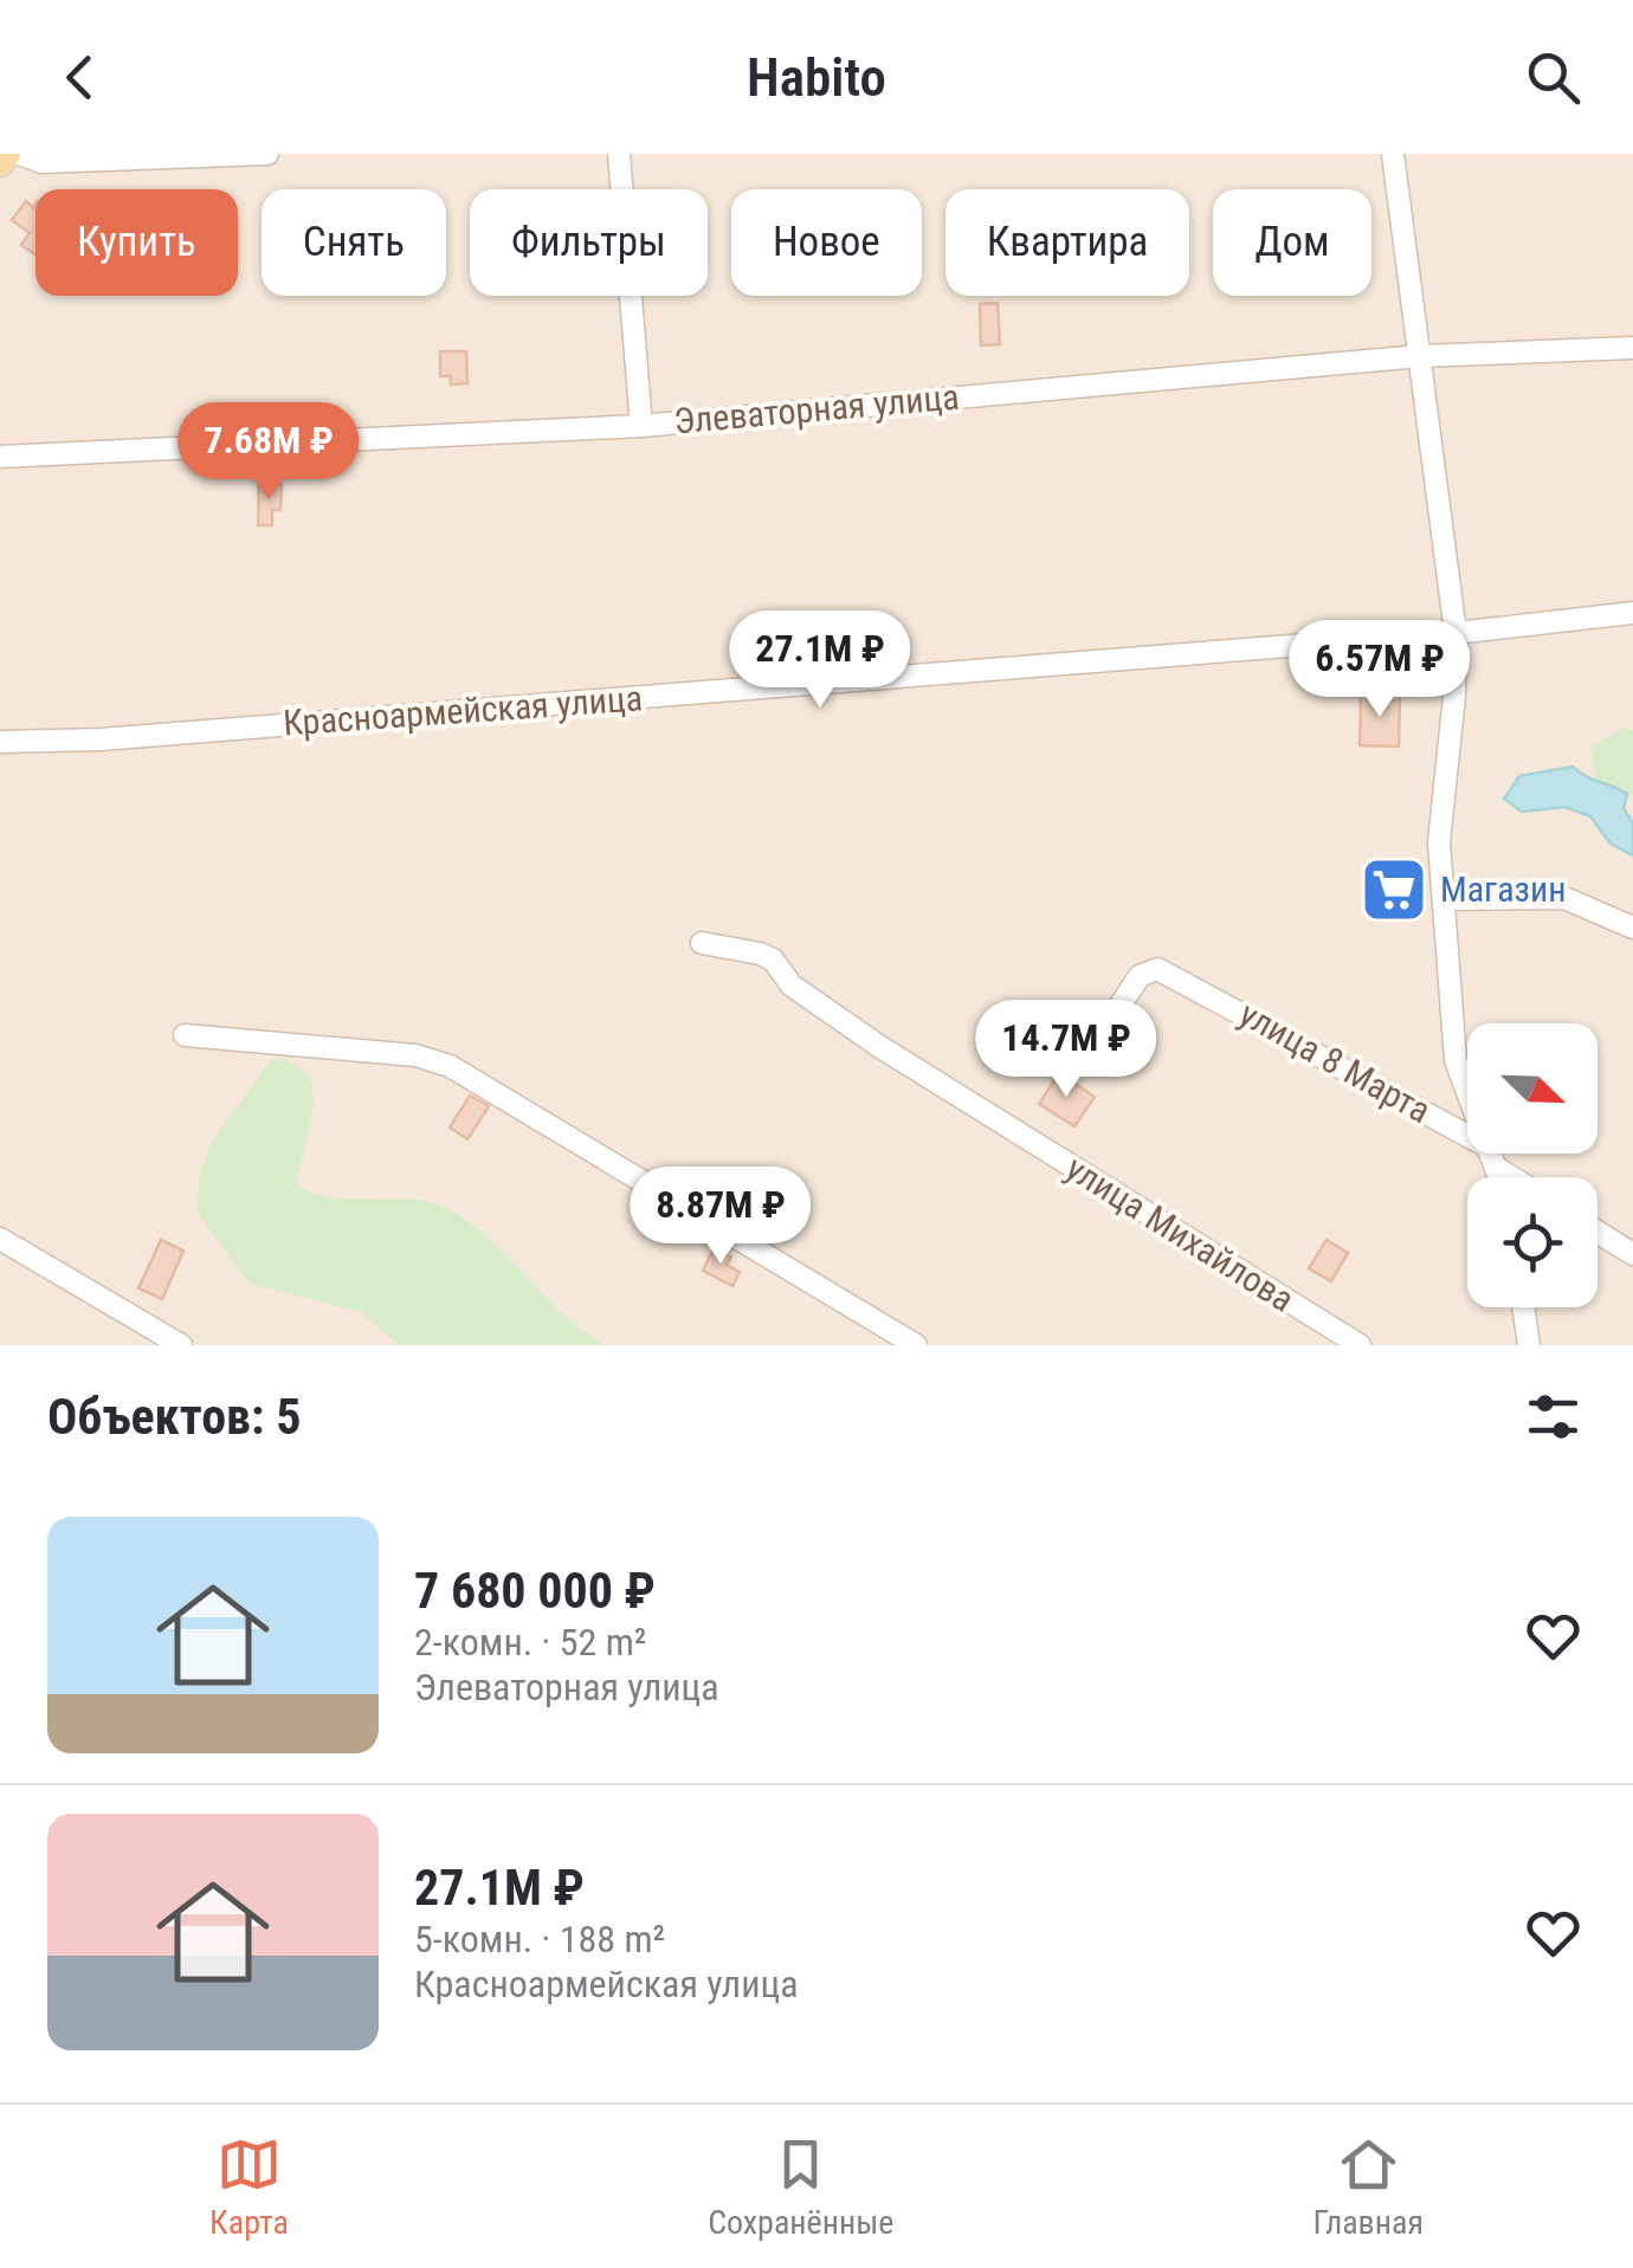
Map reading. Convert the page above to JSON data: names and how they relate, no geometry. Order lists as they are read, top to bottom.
{
  "streets": {
    "street": [
      "Элеваторная улица",
      "Красноармейская улица",
      "улица 8 Марта",
      "улица Михайлова"
    ]
  },
  "places": {
    "supermarket": ["Магазин"]
  },
  "north": "bottom right",
  "page": {
    "header": "Habito",
    "chip": [
      "Купить",
      "Снять",
      "Фильтры",
      "Новое",
      "Квартира",
      "Дом"
    ],
    "price": [
      "7.68M ₽",
      "27.1M ₽",
      "6.57M ₽",
      "14.7M ₽",
      "8.87M ₽"
    ],
    "heading": "Объектов: 5",
    "list": [
      {
        "name": "7 680 000 ₽",
        "note": "2-комн. · 52 m² · Элеваторная улица"
      },
      {
        "name": "27.1M ₽",
        "note": "5-комн. · 188 m² · Красноармейская улица"
      }
    ],
    "tabs": ["Карта", "Сохранённые", "Главная"]
  }
}
